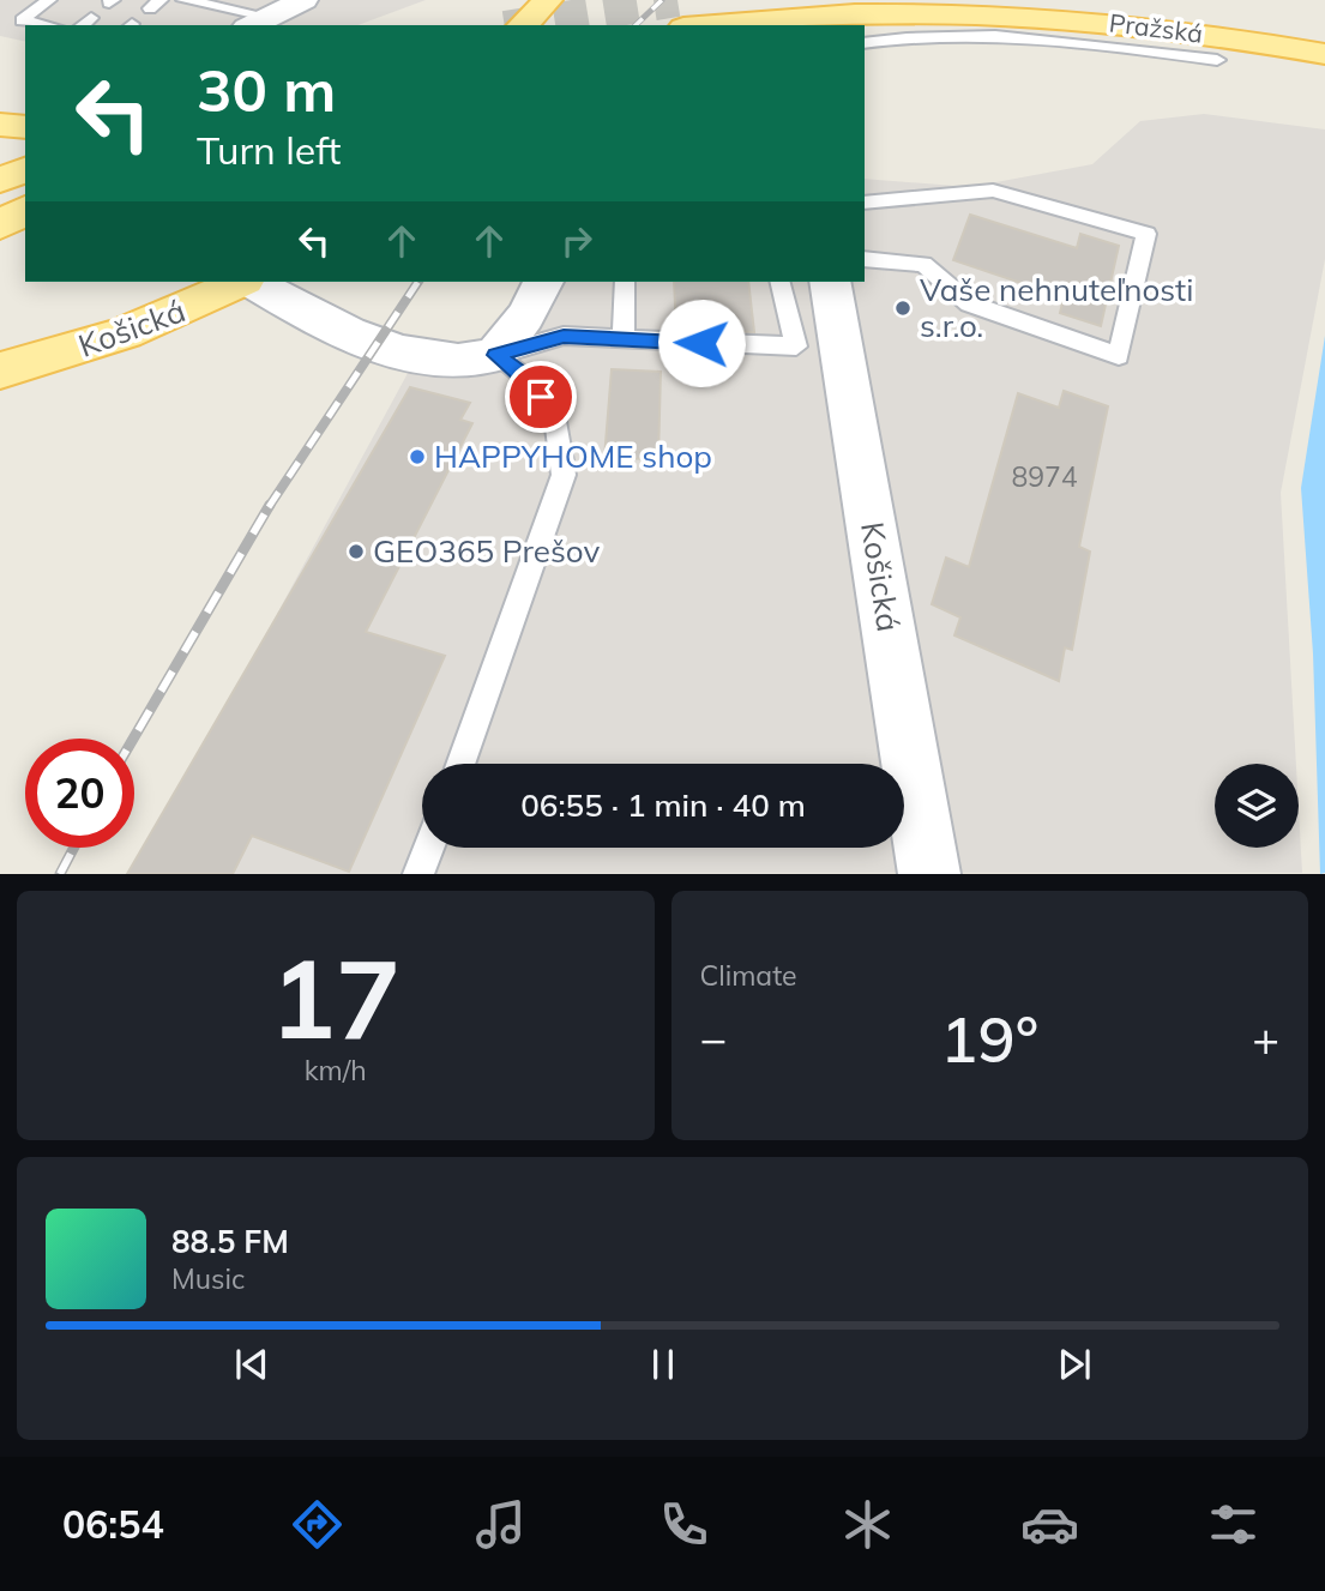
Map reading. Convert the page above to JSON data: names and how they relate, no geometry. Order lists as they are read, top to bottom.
{
  "streets": {
    "main road": ["Pražská", "Košická"]
  },
  "places": ["Vaše nehnuteľnosti s.r.o.", "HAPPYHOME shop", "GEO365 Prešov"],
  "house_numbers": ["8974"],
  "page": {
    "turn": ["30 m", "Turn left"],
    "limit": "20",
    "trip": "06:55 · 1 min · 40 m",
    "tile": [
      ["17", "km/h"],
      "Climate"
    ],
    "heat": ["−", "19°", "+"],
    "song": ["88.5 FM", "Music"],
    "tabs": "06:54"
  }
}
